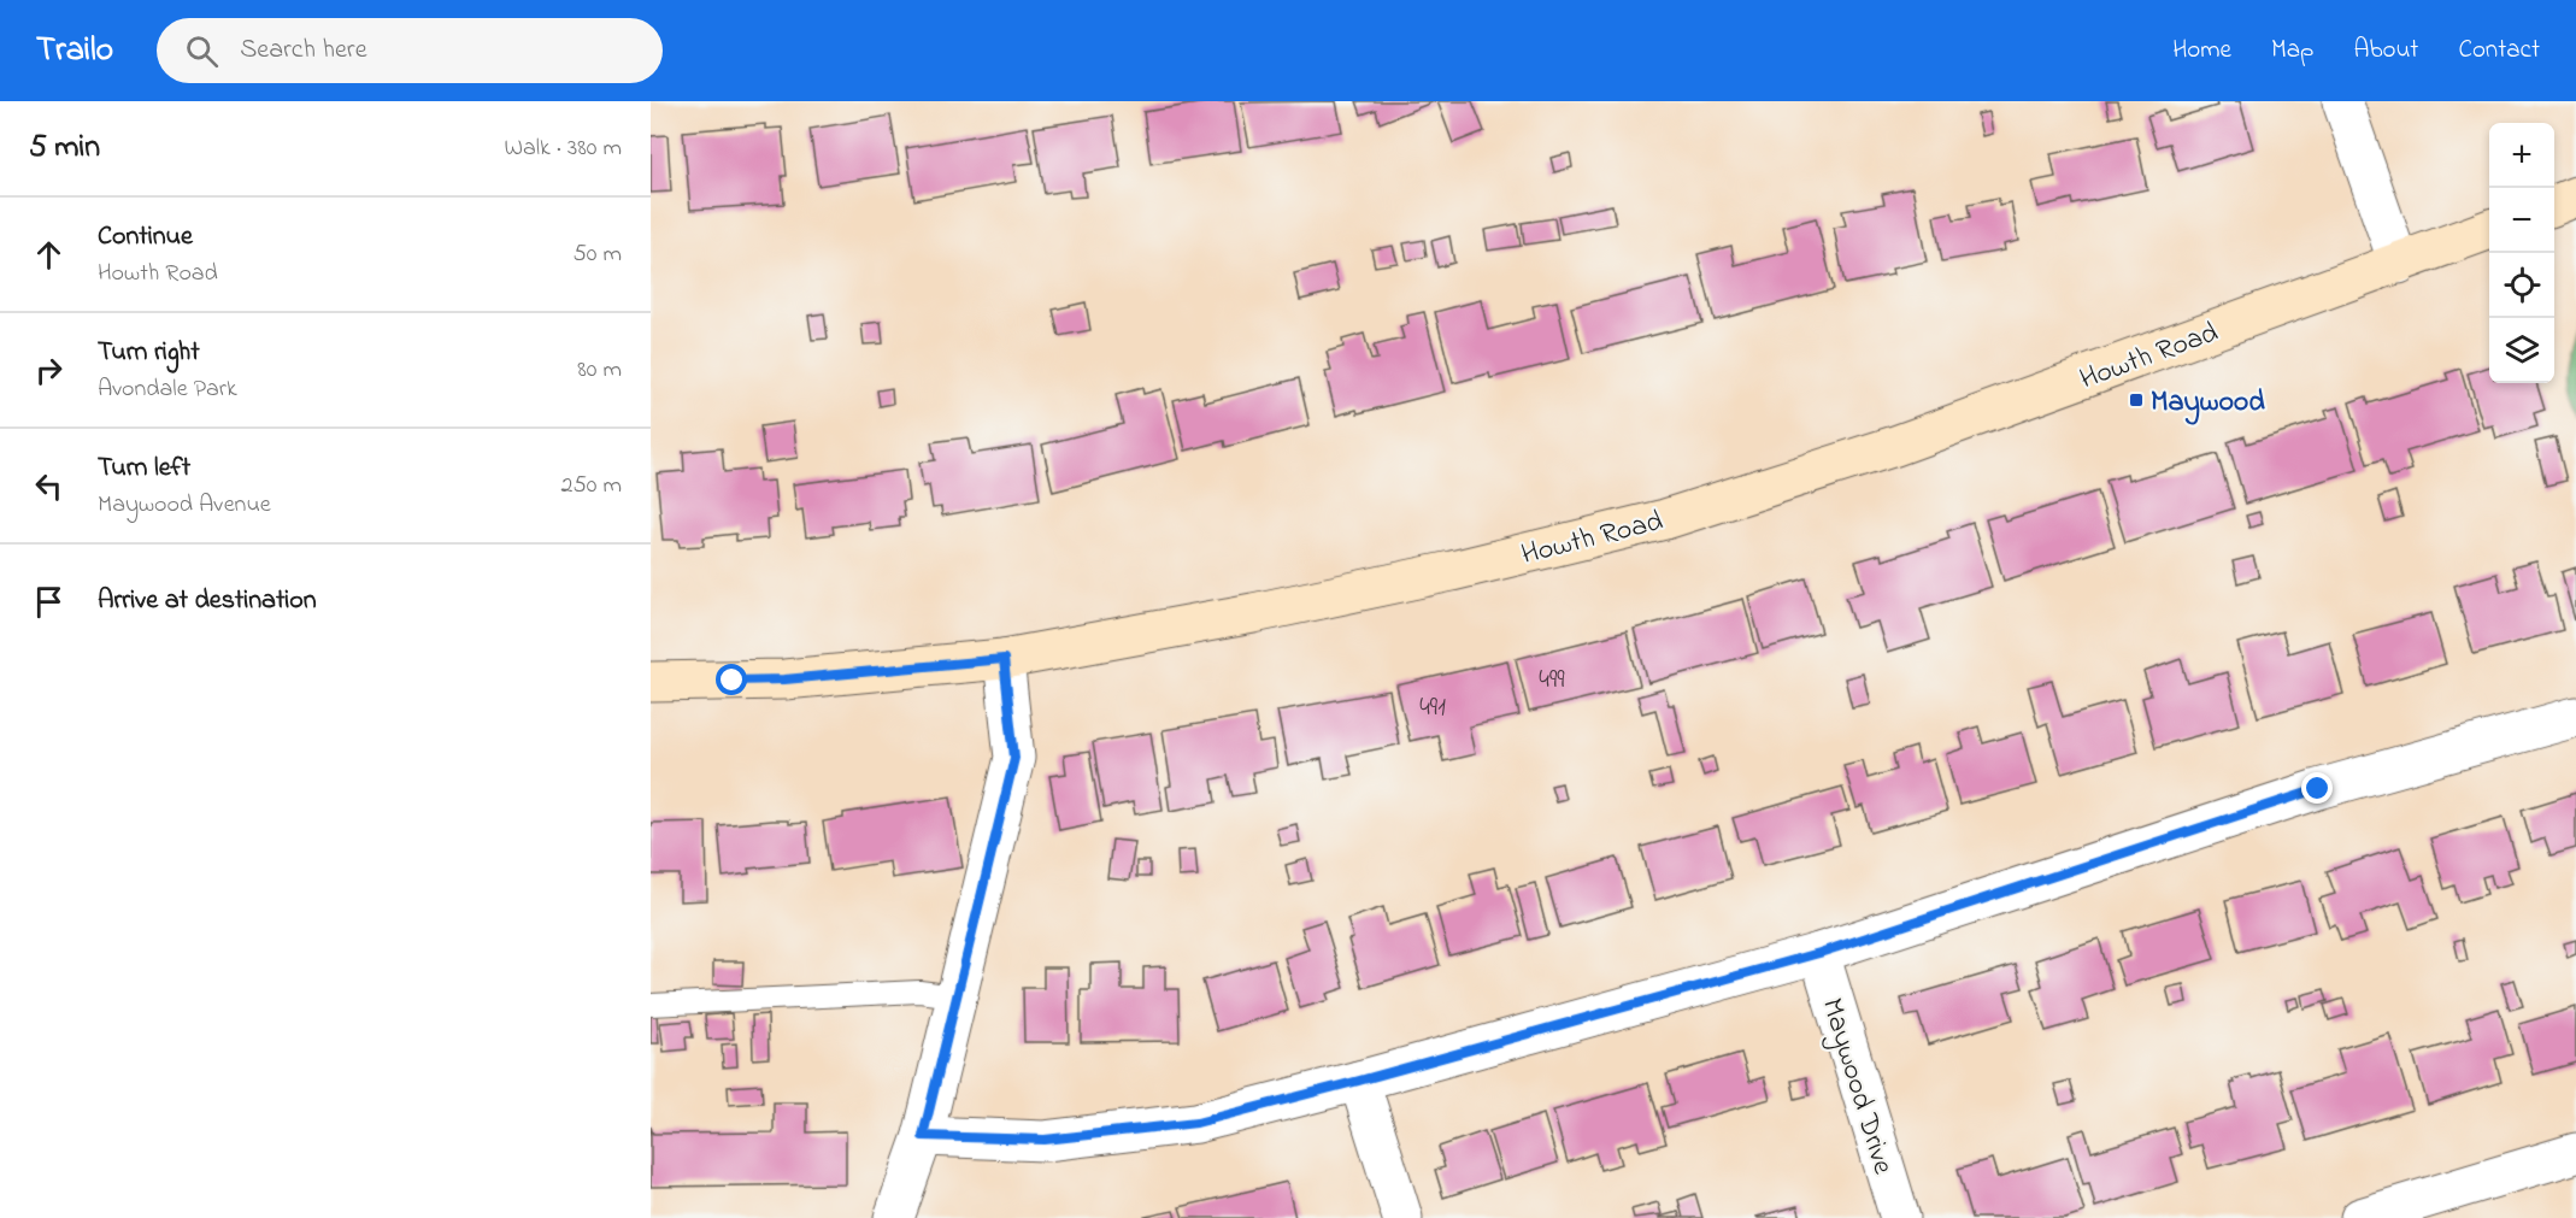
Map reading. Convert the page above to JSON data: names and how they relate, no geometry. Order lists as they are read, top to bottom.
{
  "streets": {
    "main road": ["Howth Road"],
    "street": ["Maywood Drive"]
  },
  "places": {
    "transit": ["Maywood"]
  },
  "house_numbers": ["499", "491"],
  "page": {
    "header": "Trailo",
    "search": "Search here",
    "nav": [
      "Home",
      "Map",
      "About",
      "Contact"
    ],
    "heading": ["5 min", "Walk · 380 m"],
    "map_buttons": ["+", "−"],
    "list": [
      ["Continue", "Howth Road", "50 m"],
      ["Turn right", "Avondale Park", "80 m"],
      ["Turn left", "Maywood Avenue", "250 m"],
      "Arrive at destination"
    ]
  }
}
